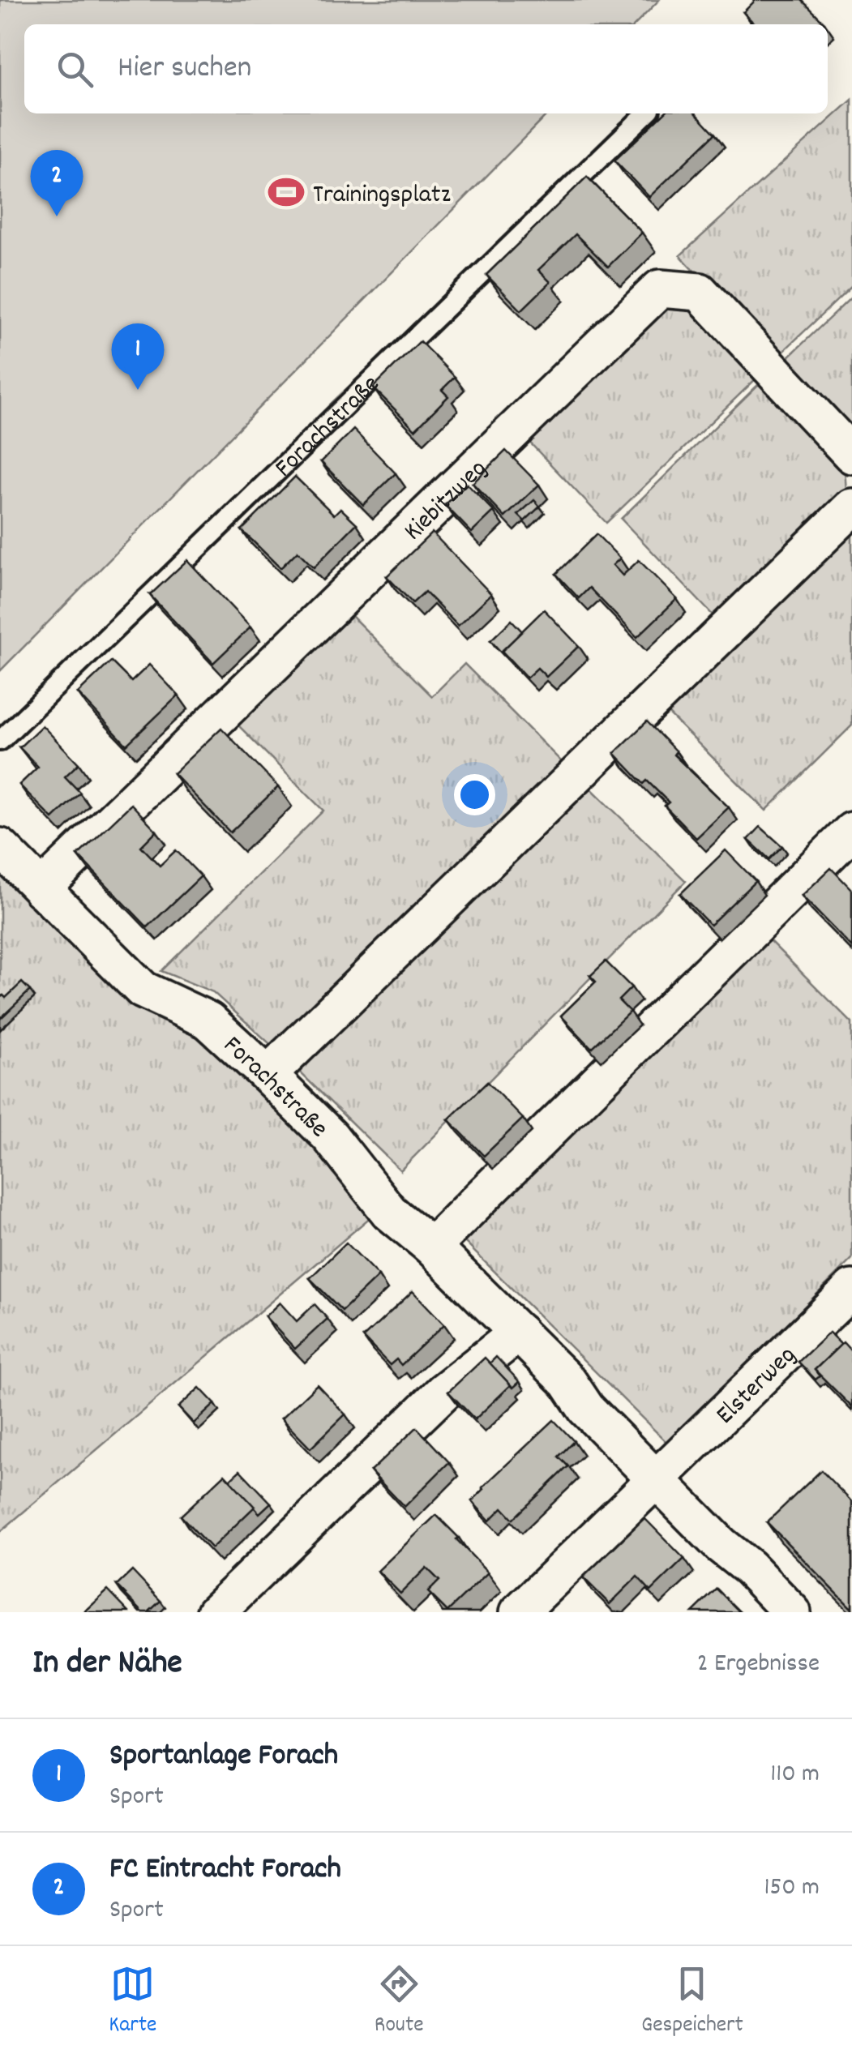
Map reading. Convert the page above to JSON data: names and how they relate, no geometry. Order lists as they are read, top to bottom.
{
  "streets": {
    "street": ["Forachstraße", "Kiebitzweg", "Elsterweg"]
  },
  "crossings": [
    ["Forachstraße", "Kiebitzweg"],
    ["Forachstraße", "Elsterweg"]
  ],
  "places": {
    "sports": ["Trainingsplatz"]
  },
  "page": {
    "search": "Hier suchen",
    "pins": ["2", "1"],
    "heading": ["In der Nähe", "2 Ergebnisse"],
    "list": [
      {
        "mark": "1",
        "name": "Sportanlage Forach",
        "note": "Sport",
        "value": "110 m"
      },
      {
        "mark": "2",
        "name": "FC Eintracht Forach",
        "note": "Sport",
        "value": "150 m"
      }
    ],
    "nav": ["Karte", "Route", "Gespeichert"]
  }
}
